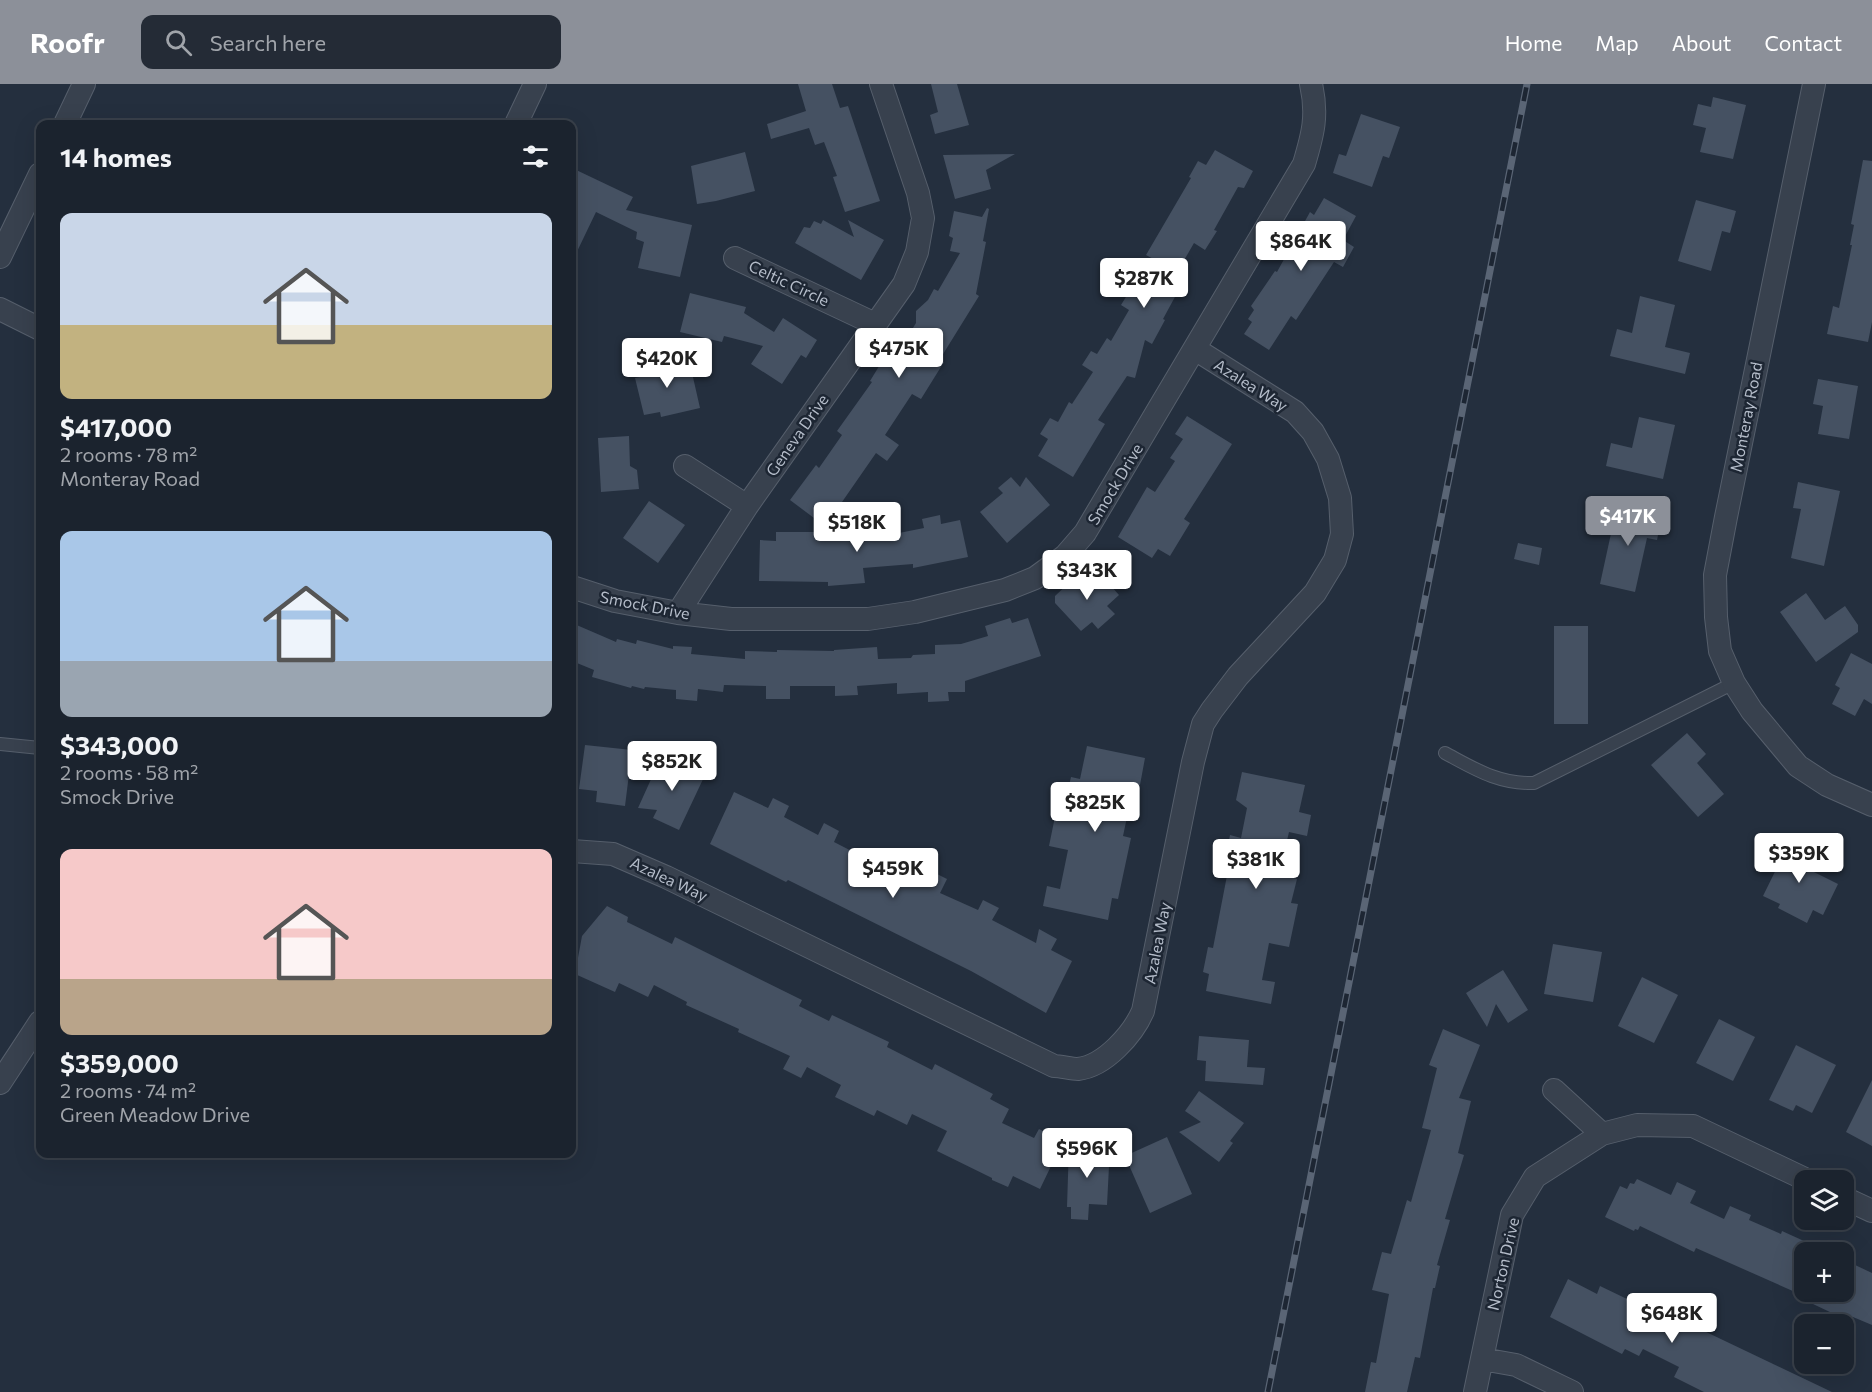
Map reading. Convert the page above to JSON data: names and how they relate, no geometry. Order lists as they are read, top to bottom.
{
  "streets": {
    "street": [
      "Celtic Circle",
      "Azalea Way",
      "Monteray Road",
      "Geneva Drive",
      "Smock Drive",
      "Norton Drive"
    ]
  },
  "crossings": [
    ["Celtic Circle", "Geneva Drive"],
    ["Azalea Way", "Smock Drive"],
    ["Geneva Drive", "Smock Drive"]
  ],
  "page": {
    "header": "Roofr",
    "search": "Search here",
    "nav": [
      "Home",
      "Map",
      "About",
      "Contact"
    ],
    "heading": "14 homes",
    "list": [
      {
        "name": "$417,000",
        "note": "2 rooms · 78 m² · Monteray Road"
      },
      {
        "name": "$343,000",
        "note": "2 rooms · 58 m² · Smock Drive"
      },
      {
        "name": "$359,000",
        "note": "2 rooms · 74 m² · Green Meadow Drive"
      }
    ],
    "price": [
      "$864K",
      "$287K",
      "$475K",
      "$420K",
      "$417K",
      "$518K",
      "$343K",
      "$852K",
      "$825K",
      "$359K",
      "$381K",
      "$459K",
      "$596K",
      "$648K"
    ],
    "map_buttons": ["+", "−"]
  }
}
